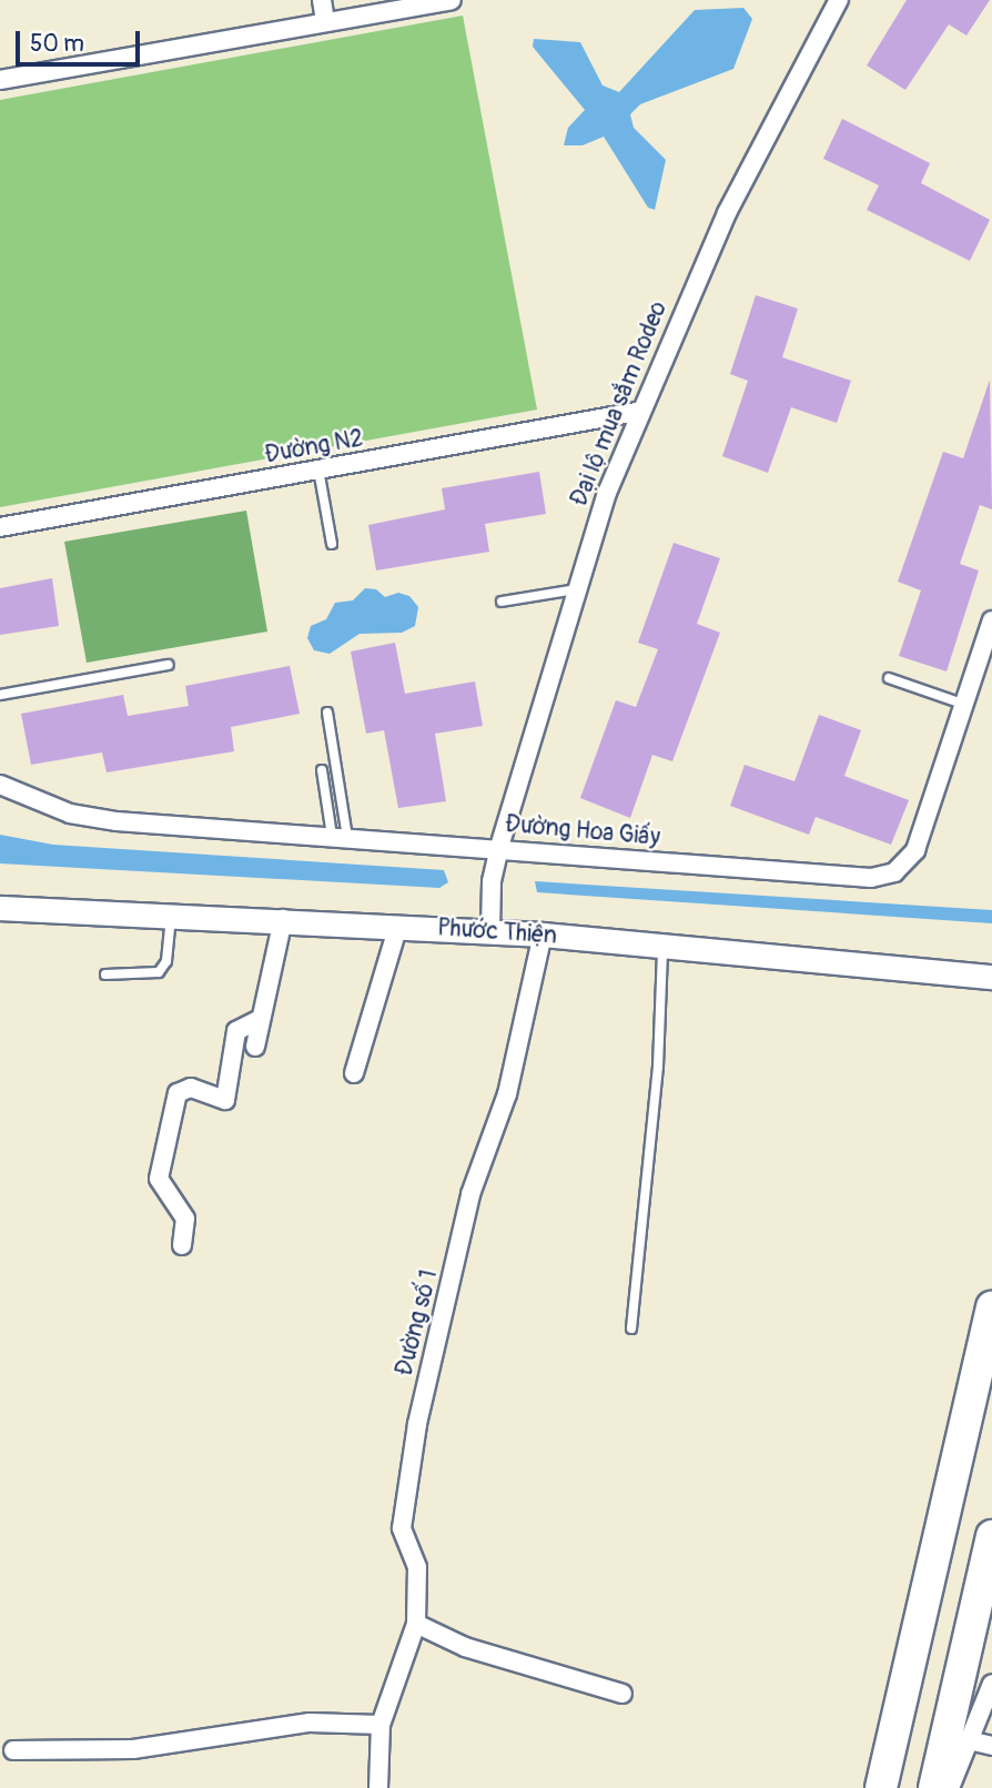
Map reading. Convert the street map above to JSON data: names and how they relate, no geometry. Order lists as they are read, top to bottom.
{
  "streets": {
    "street": [
      "Đại lộ mua sắm Rodeo",
      "Đường N2",
      "Đường Hoa Giấy",
      "Phước Thiện",
      "Đường số 1"
    ]
  },
  "crossings": [
    ["Đại lộ mua sắm Rodeo", "Đường N2"],
    ["Đại lộ mua sắm Rodeo", "Đường Hoa Giấy"],
    ["Đại lộ mua sắm Rodeo", "Phước Thiện"],
    ["Phước Thiện", "Đường số 1"]
  ],
  "scale_bar": "50 m"
}
